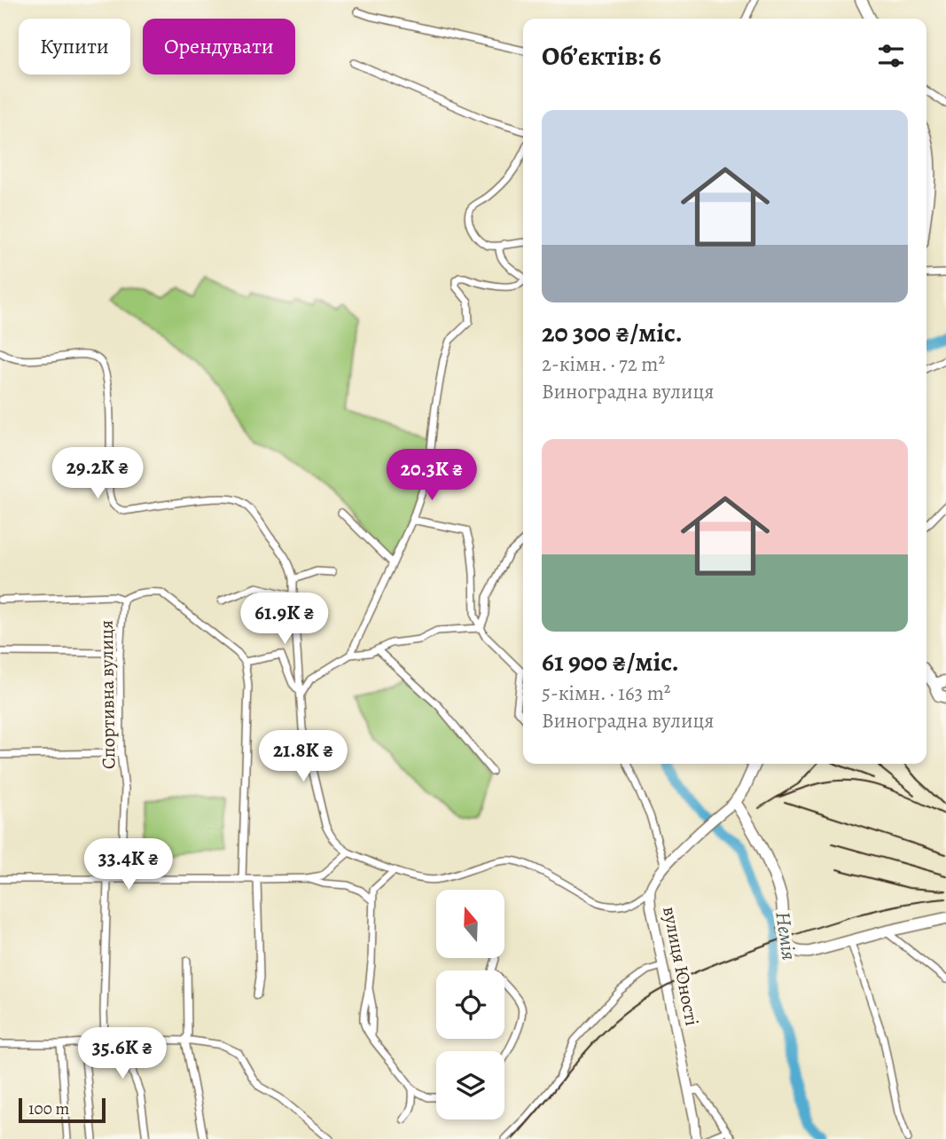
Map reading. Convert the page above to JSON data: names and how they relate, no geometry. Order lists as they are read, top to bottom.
{
  "streets": {
    "main road": ["вулиця Юності"],
    "street": ["Спортивна вулиця"]
  },
  "water": ["Немія"],
  "scale_bar": "100 m",
  "north": "top",
  "page": {
    "chip": ["Купити", "Орендувати"],
    "heading": "Об’єктів: 6",
    "list": [
      {
        "name": "20 300 ₴/міс.",
        "note": "2-кімн. · 72 m² · Виноградна вулиця"
      },
      {
        "name": "61 900 ₴/міс.",
        "note": "5-кімн. · 163 m² · Виноградна вулиця"
      }
    ],
    "price": [
      "29.2K ₴",
      "20.3K ₴",
      "61.9K ₴",
      "21.8K ₴",
      "33.4K ₴",
      "35.6K ₴"
    ],
    "scale": "100 m"
  }
}
